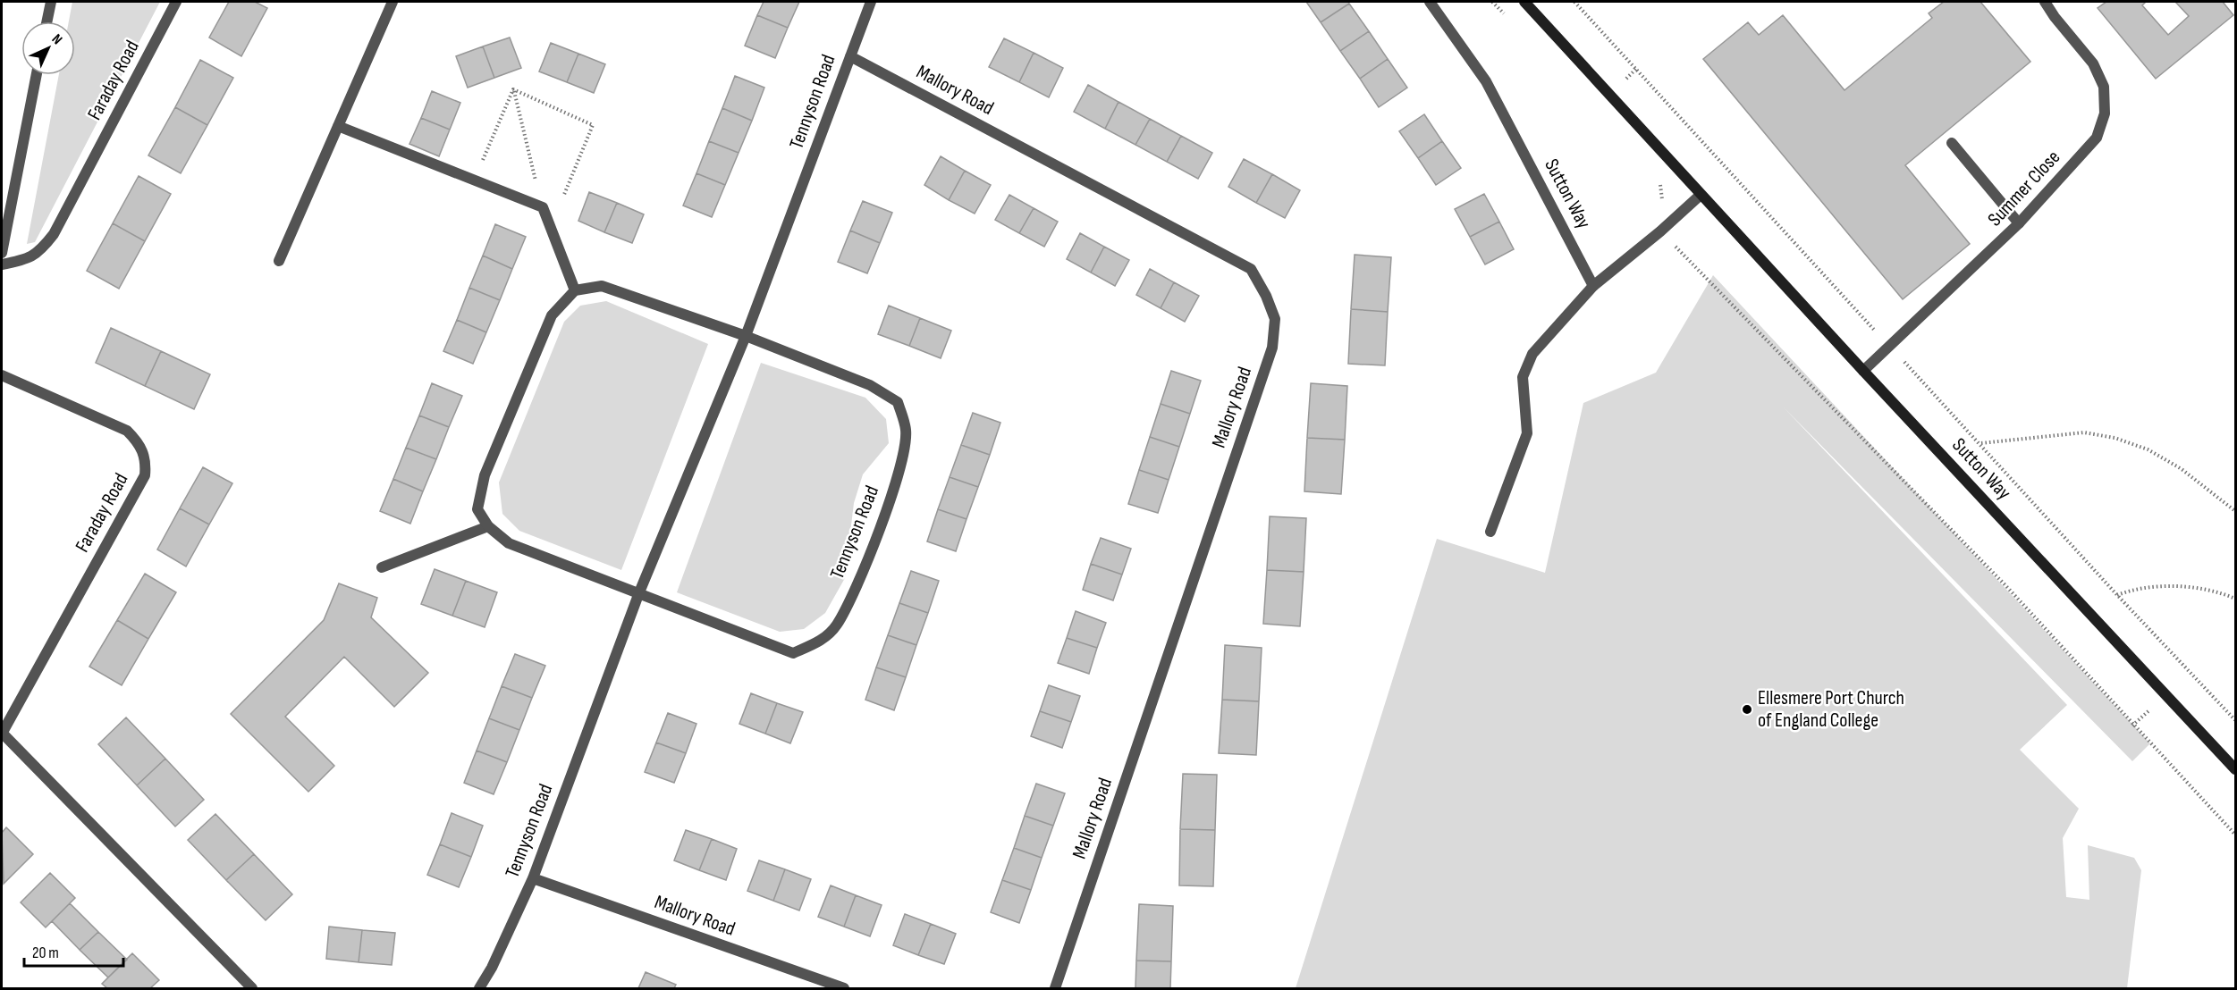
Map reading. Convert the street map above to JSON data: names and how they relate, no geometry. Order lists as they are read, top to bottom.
{
  "streets": {
    "main road": ["Sutton Way"],
    "street": [
      "Faraday Road",
      "Mallory Road",
      "Tennyson Road",
      "Summer Close"
    ]
  },
  "crossings": [
    ["Mallory Road", "Tennyson Road"],
    ["Summer Close", "Sutton Way"]
  ],
  "places": ["Ellesmere Port Church of England College"],
  "scale_bar": "20 m",
  "north": "top right"
}
